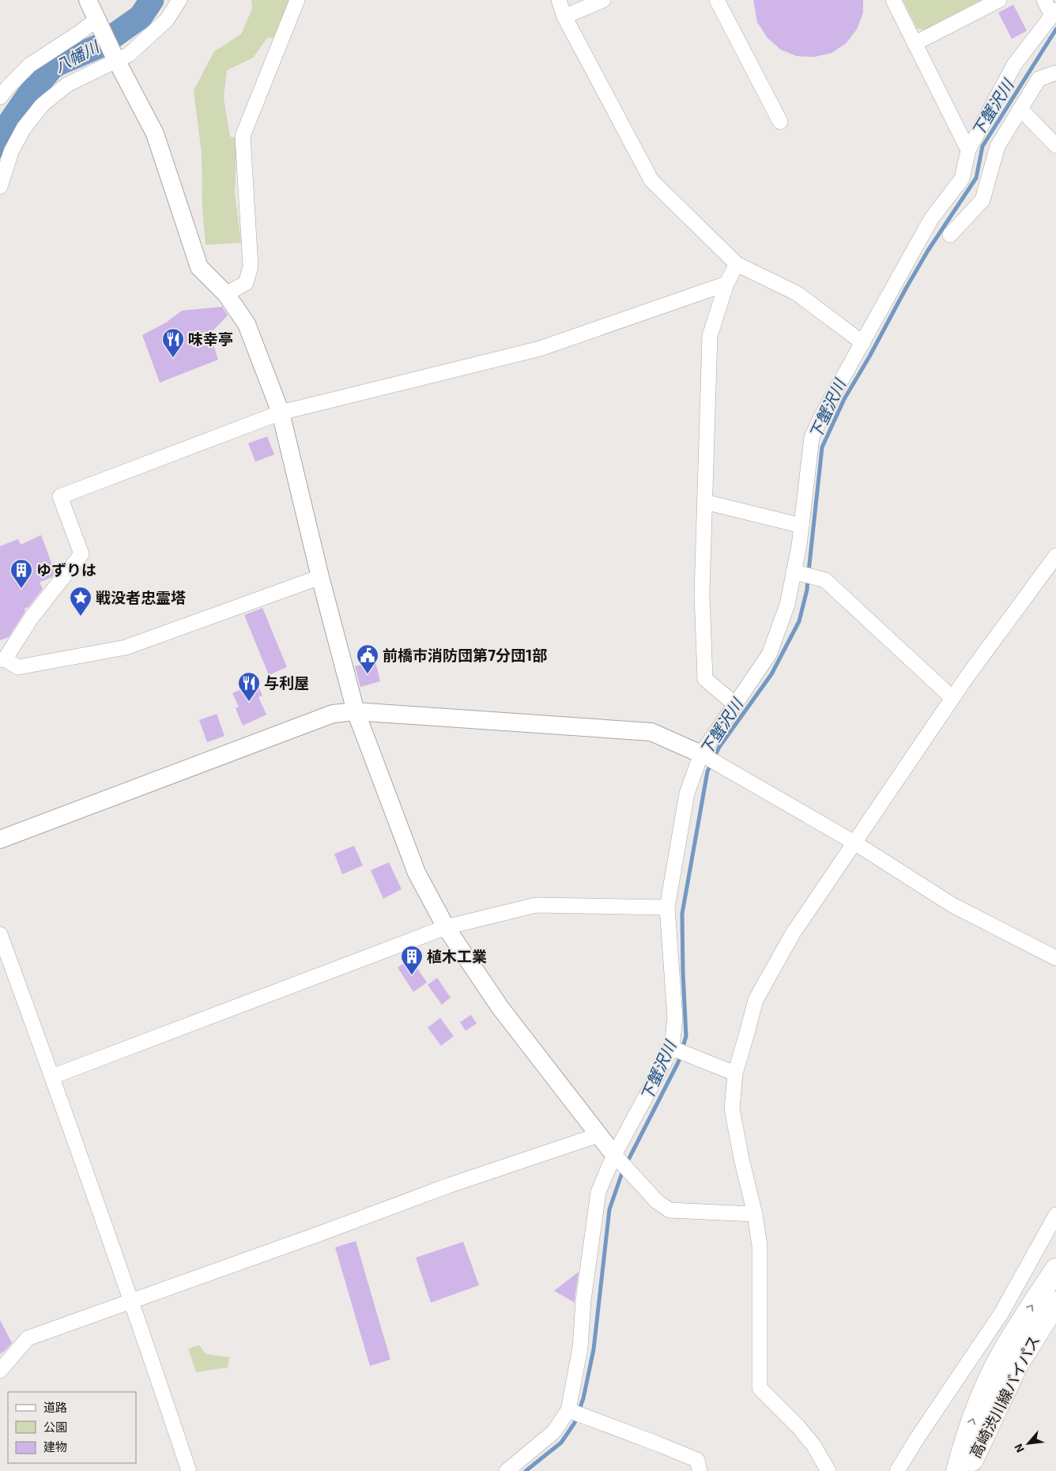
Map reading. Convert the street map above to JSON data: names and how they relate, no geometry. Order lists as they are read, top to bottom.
{
  "streets": {
    "main road": ["高崎渋川線バイパス"]
  },
  "water": ["八幡川", "下蟹沢川"],
  "places": {
    "restaurant": ["味幸亭", "与利屋"],
    "building": ["ゆずりは", "植木工業"],
    "place": ["戦没者忠霊塔"],
    "public building": ["前橋市消防団第7分団1部"]
  },
  "legend": ["道路", "公園", "建物"],
  "north": "bottom left"
}
